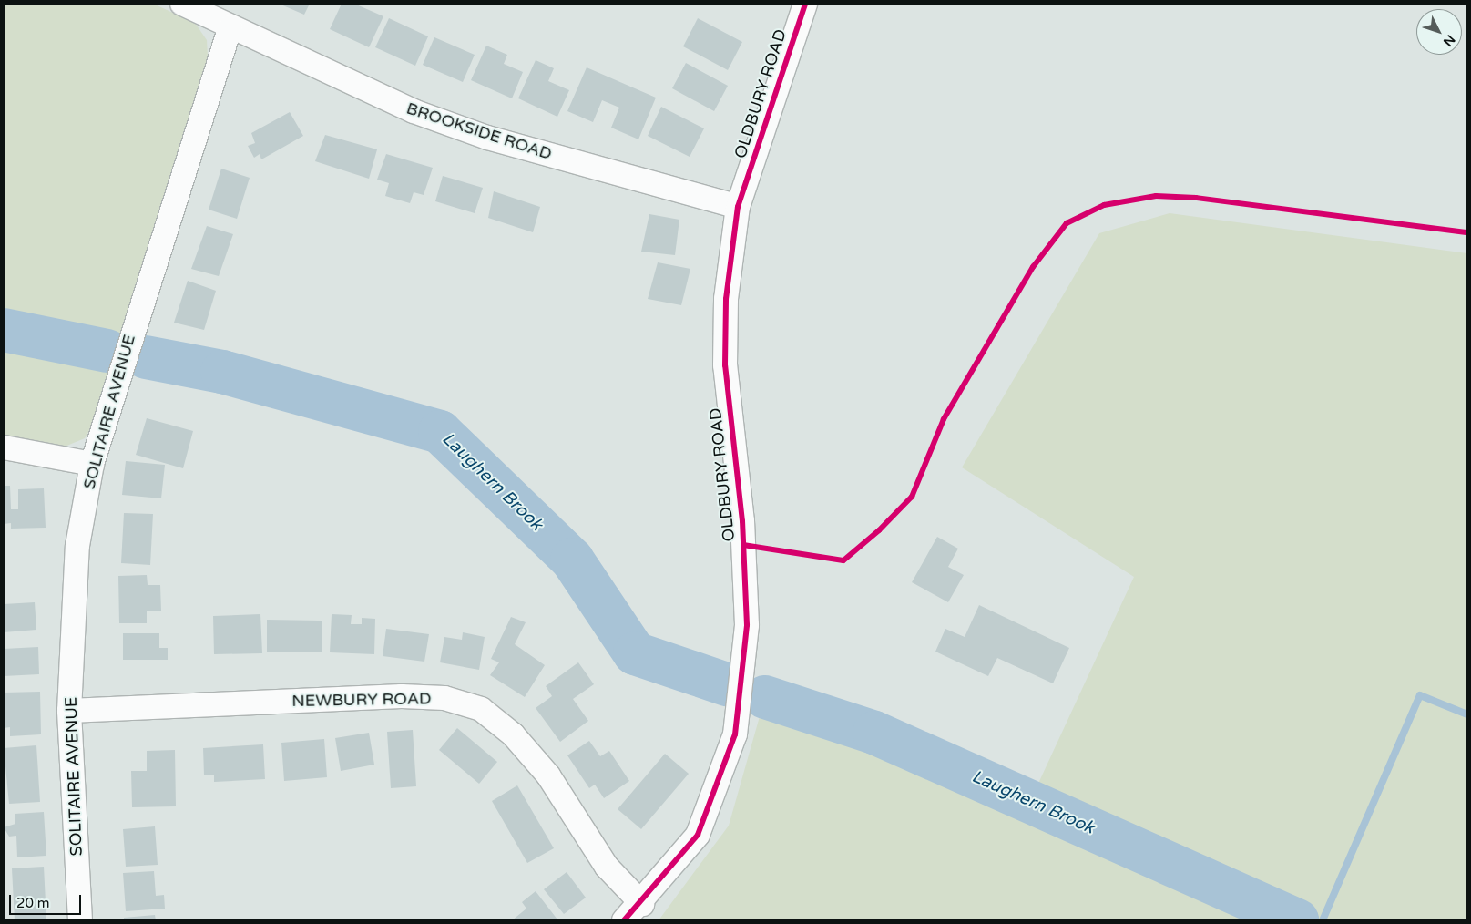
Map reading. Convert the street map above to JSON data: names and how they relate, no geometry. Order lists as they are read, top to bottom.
{
  "streets": {
    "street": [
      "OLDBURY ROAD",
      "BROOKSIDE ROAD",
      "SOLITAIRE AVENUE",
      "NEWBURY ROAD"
    ]
  },
  "crossings": [
    ["OLDBURY ROAD", "BROOKSIDE ROAD"],
    ["OLDBURY ROAD", "NEWBURY ROAD"],
    ["BROOKSIDE ROAD", "SOLITAIRE AVENUE"],
    ["SOLITAIRE AVENUE", "NEWBURY ROAD"]
  ],
  "water": ["Laughern Brook"],
  "scale_bar": "20 m",
  "north": "bottom right"
}
